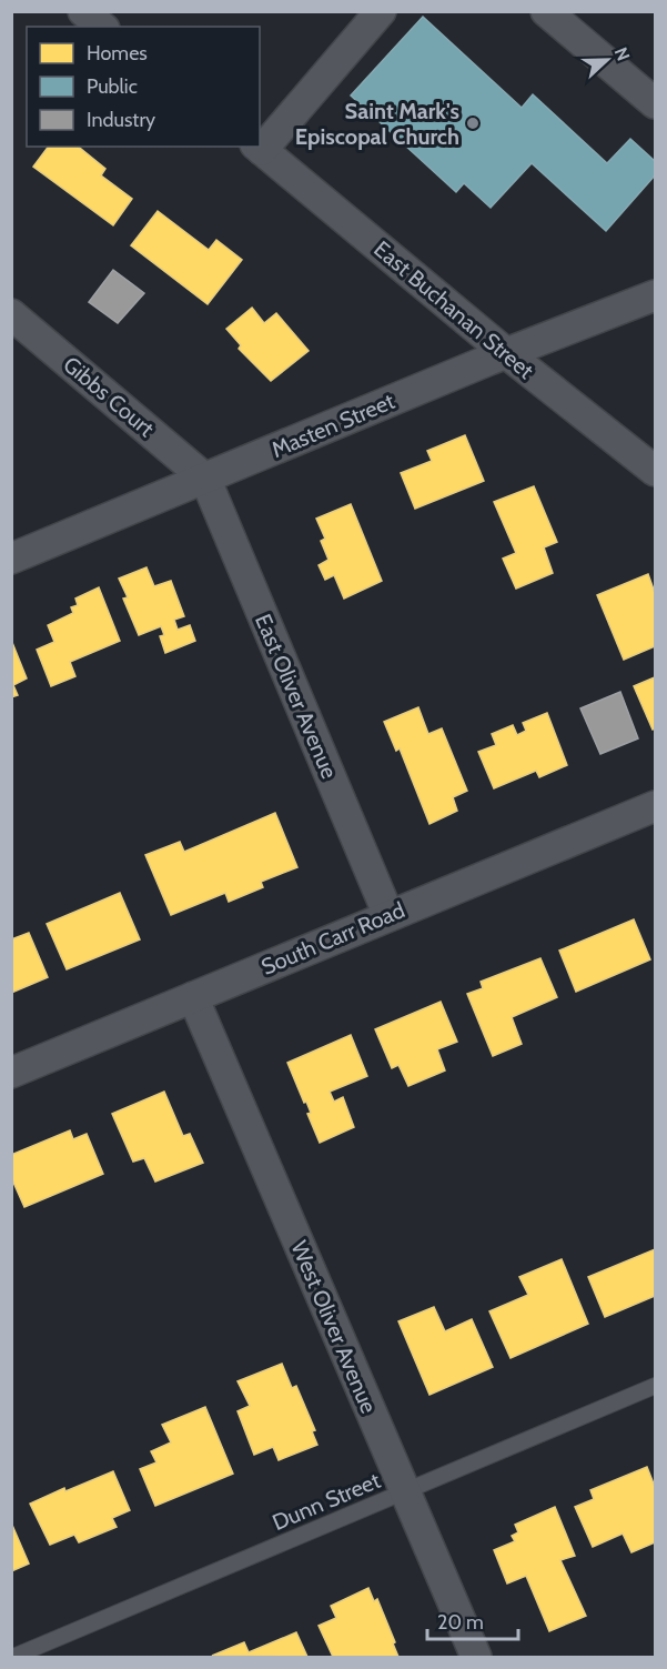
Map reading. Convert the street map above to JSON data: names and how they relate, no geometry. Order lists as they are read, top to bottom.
{
  "streets": {
    "street": [
      "East Buchanan Street",
      "Gibbs Court",
      "Masten Street",
      "East Oliver Avenue",
      "South Carr Road",
      "West Oliver Avenue"
    ],
    "lane": ["Dunn Street"]
  },
  "crossings": [
    ["East Buchanan Street", "Masten Street"],
    ["Gibbs Court", "Masten Street"],
    ["Gibbs Court", "East Oliver Avenue"],
    ["Masten Street", "East Oliver Avenue"],
    ["East Oliver Avenue", "South Carr Road"],
    ["South Carr Road", "West Oliver Avenue"],
    ["West Oliver Avenue", "Dunn Street"]
  ],
  "places": ["Saint Mark's Episcopal Church"],
  "legend": ["Homes", "Public", "Industry"],
  "scale_bar": "20 m",
  "north": "right"
}
